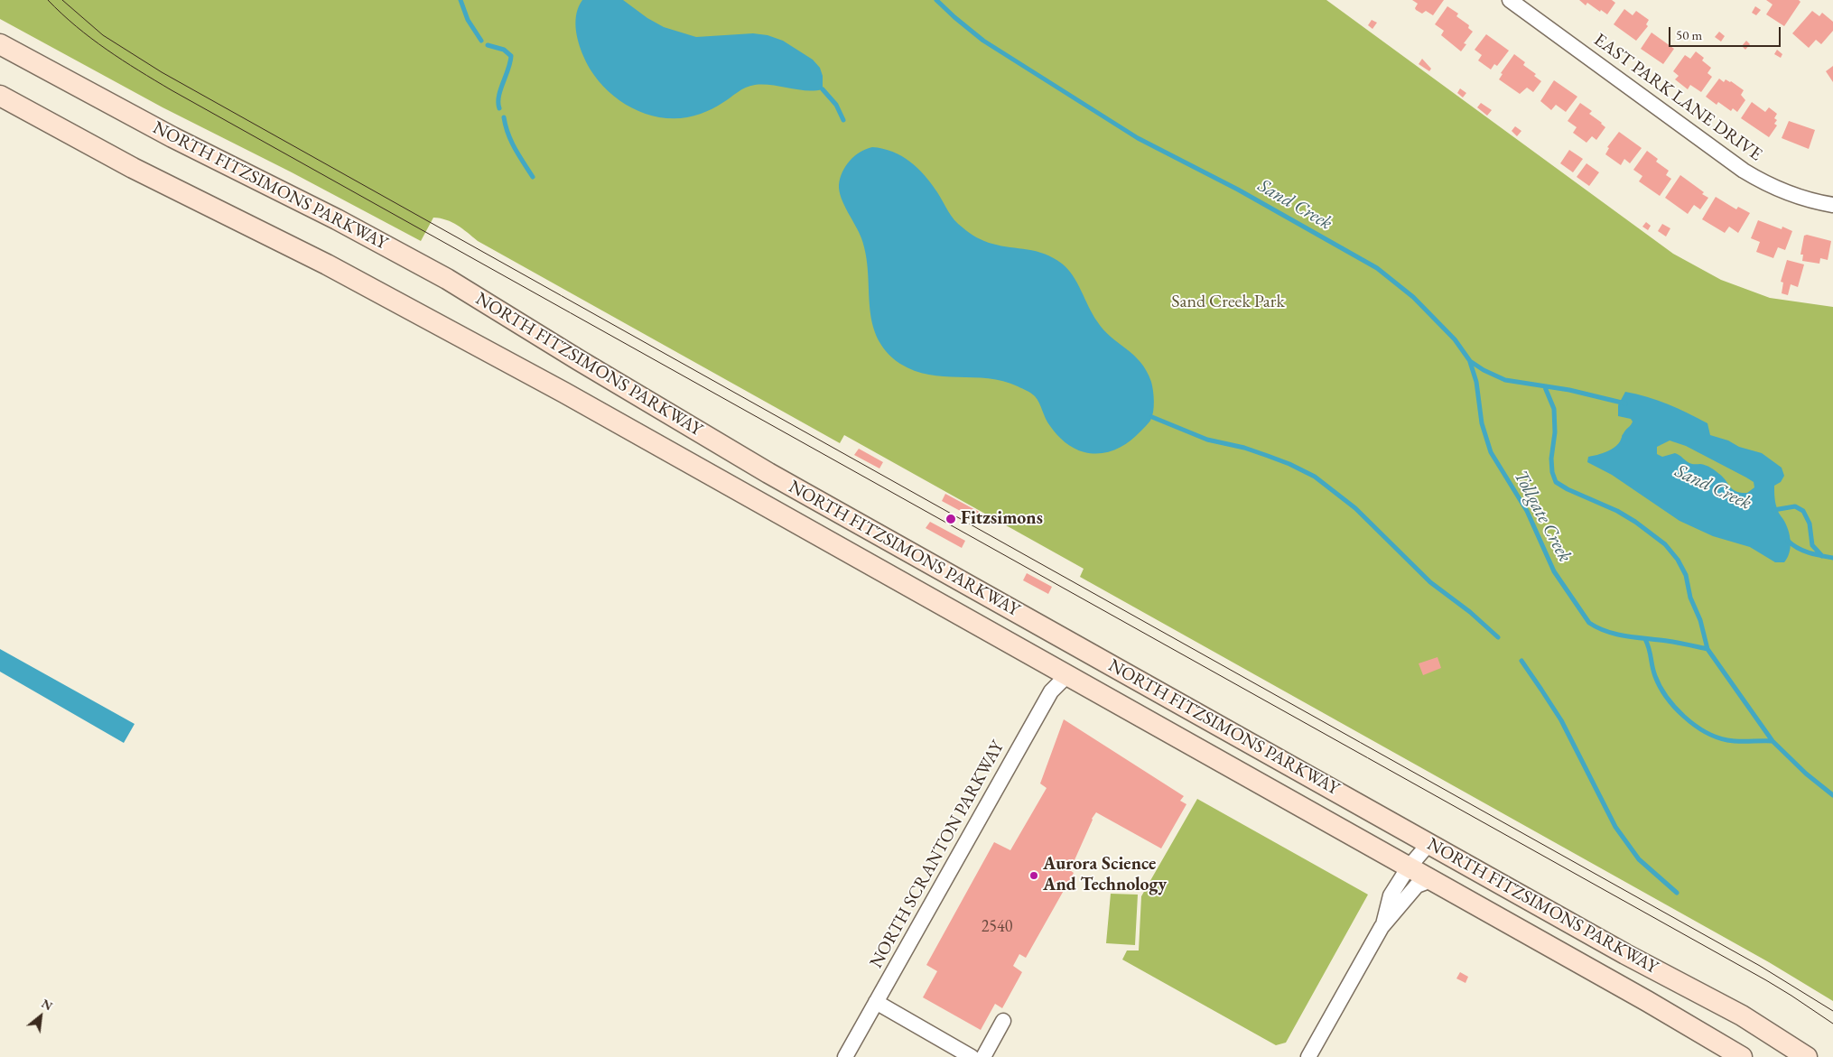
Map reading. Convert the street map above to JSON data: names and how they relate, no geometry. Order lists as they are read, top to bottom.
{
  "streets": {
    "main road": ["NORTH FITZSIMONS PARKWAY"],
    "street": ["EAST PARK LANE DRIVE", "NORTH SCRANTON PARKWAY"]
  },
  "crossings": [
    ["NORTH FITZSIMONS PARKWAY", "NORTH SCRANTON PARKWAY"]
  ],
  "water": ["Sand Creek", "Tollgate Creek"],
  "parks": ["Sand Creek Park"],
  "places": ["Fitzsimons", "Aurora Science And Technology"],
  "house_numbers": ["2540"],
  "scale_bar": "50 m",
  "north": "top right"
}
